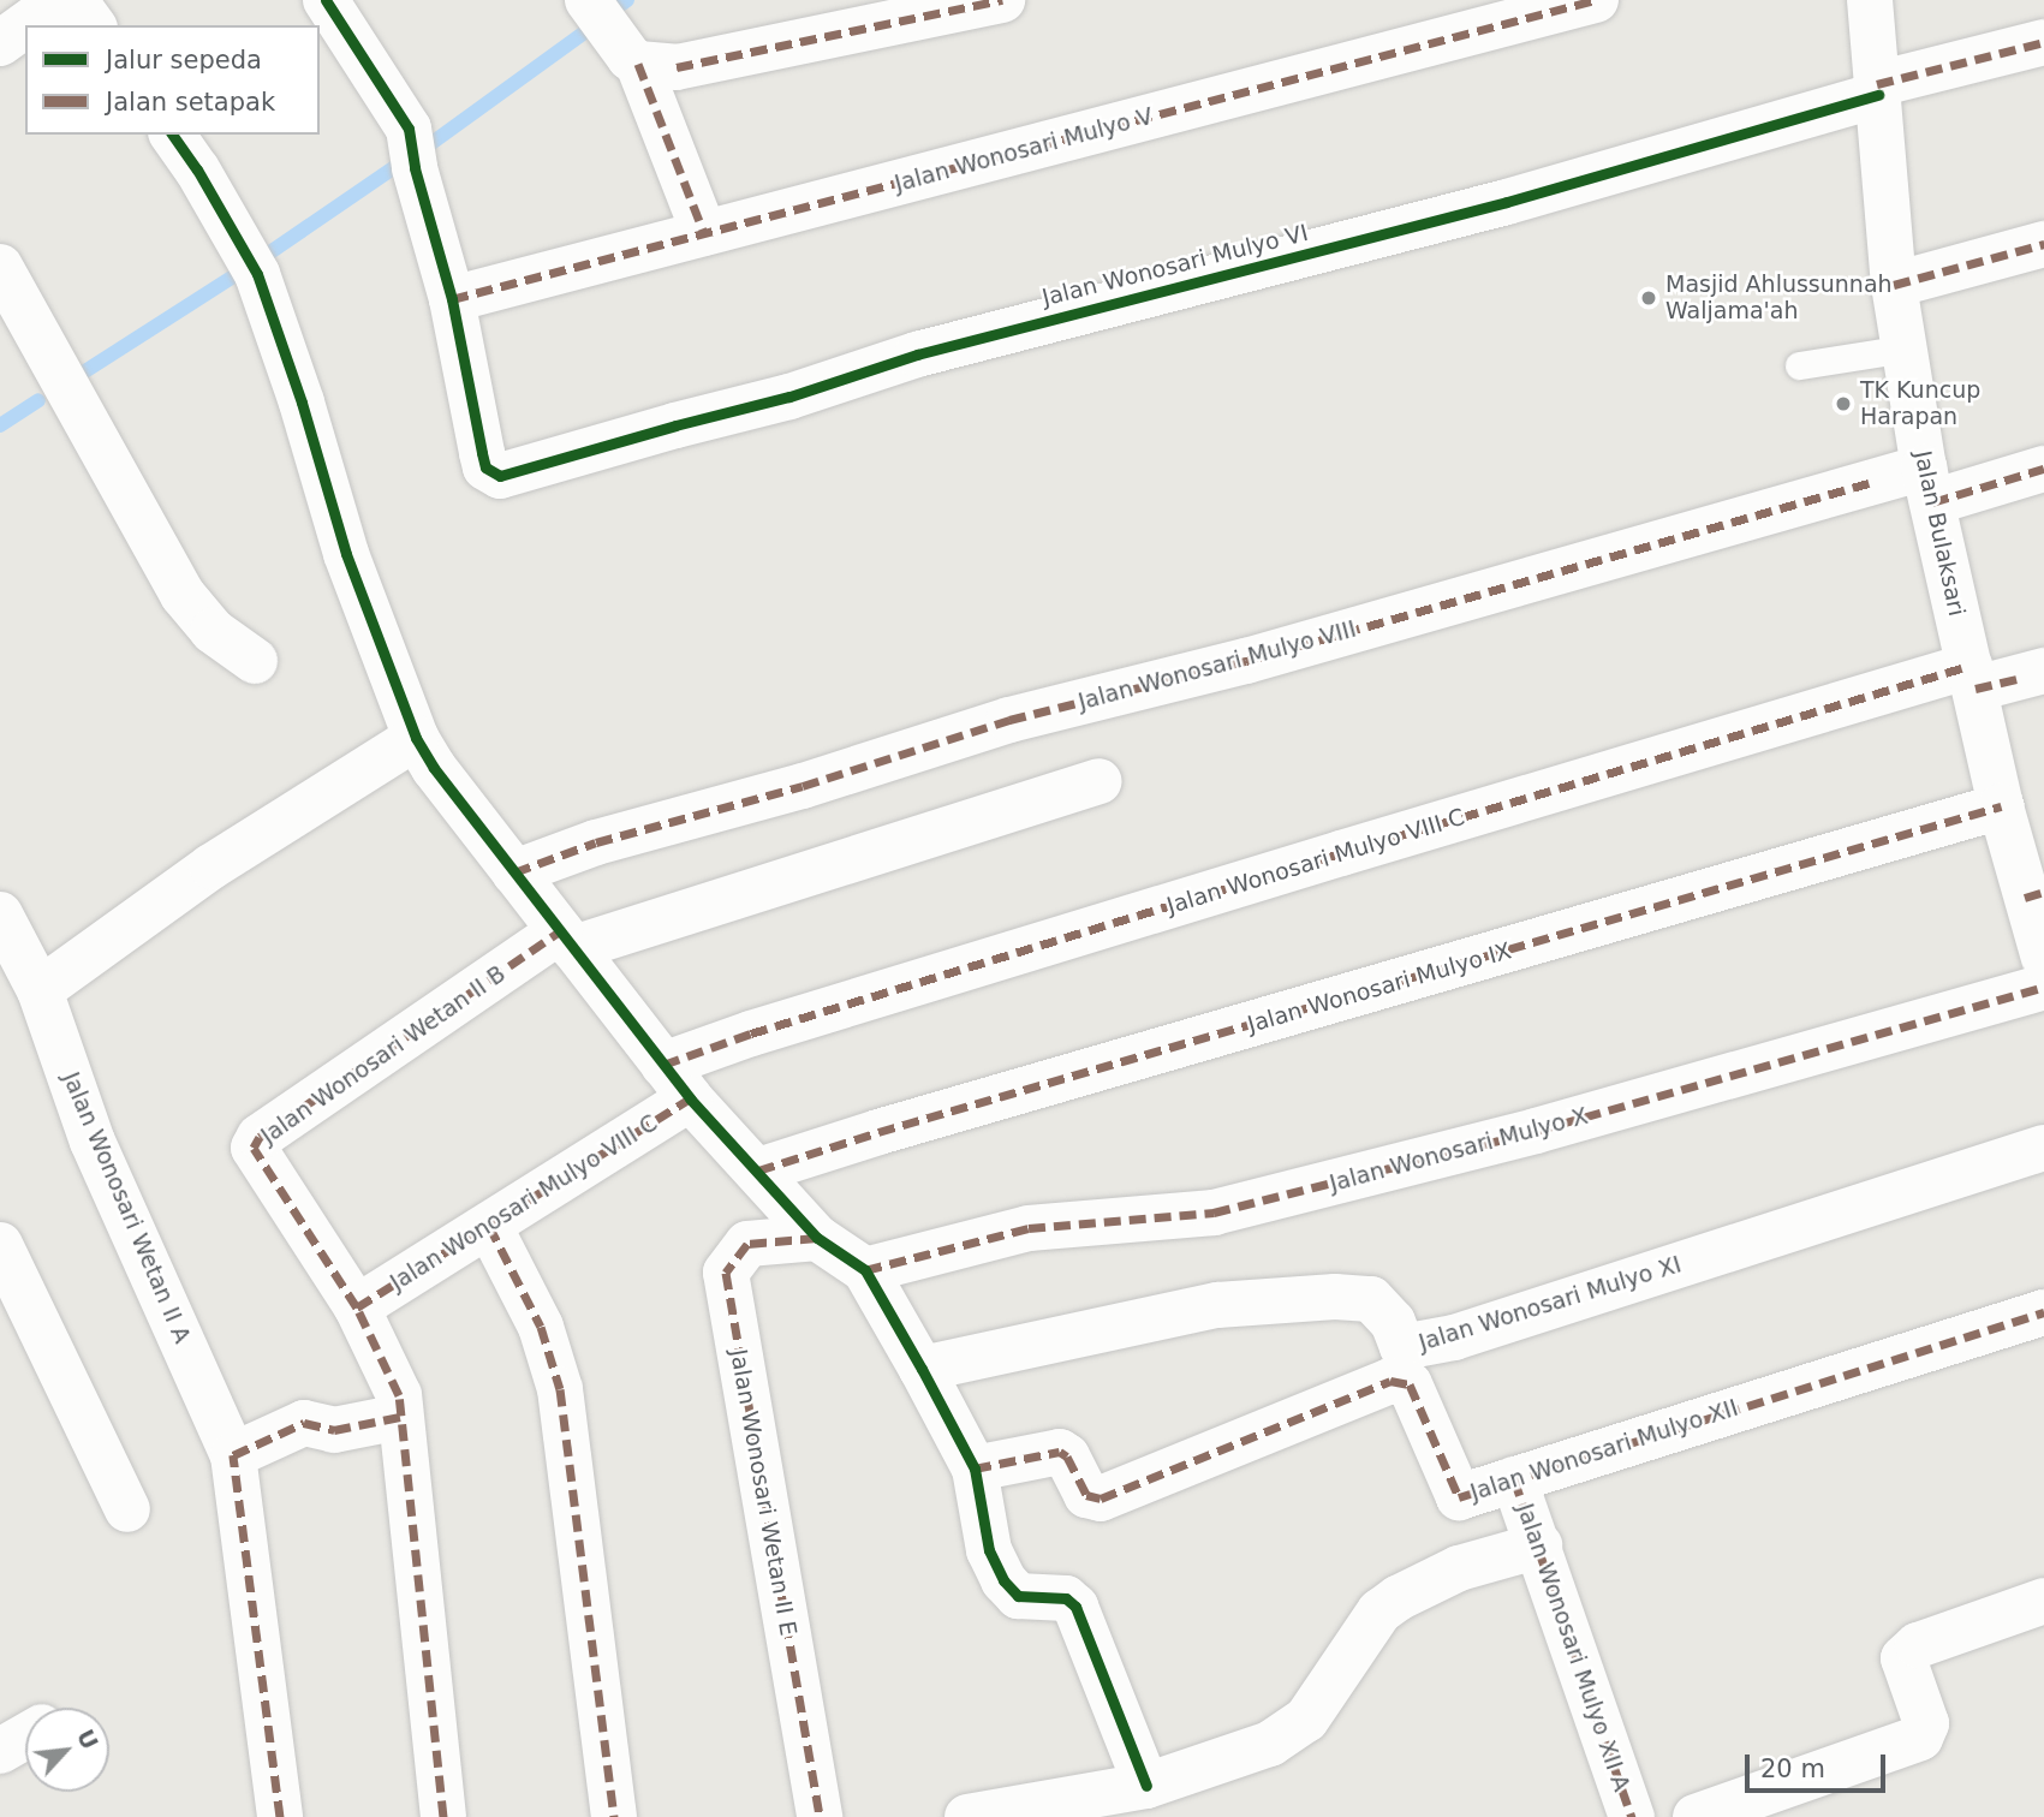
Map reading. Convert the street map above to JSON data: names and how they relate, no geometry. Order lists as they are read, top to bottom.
{
  "streets": {
    "street": [
      "Jalan Wonosari Mulyo V",
      "Jalan Wonosari Mulyo VI",
      "Jalan Bulaksari",
      "Jalan Wonosari Mulyo VIII",
      "Jalan Wonosari Mulyo VIII C",
      "Jalan Wonosari Mulyo IX",
      "Jalan Wonosari Wetan II B",
      "Jalan Wonosari Mulyo X",
      "Jalan Wonosari Wetan II A",
      "Jalan Wonosari Mulyo XI",
      "Jalan Wonosari Mulyo XII",
      "Jalan Wonosari Wetan II E",
      "Jalan Wonosari Mulyo XII A"
    ]
  },
  "crossings": [
    ["Jalan Wonosari Mulyo V", "Jalan Wonosari Mulyo VI"],
    ["Jalan Wonosari Mulyo VI", "Jalan Bulaksari"],
    ["Jalan Bulaksari", "Jalan Wonosari Mulyo VIII"],
    ["Jalan Bulaksari", "Jalan Wonosari Mulyo VIII C"],
    ["Jalan Bulaksari", "Jalan Wonosari Mulyo IX"],
    ["Jalan Wonosari Mulyo VIII C", "Jalan Wonosari Wetan II B"],
    ["Jalan Wonosari Mulyo XI", "Jalan Wonosari Mulyo XII"],
    ["Jalan Wonosari Mulyo XII", "Jalan Wonosari Mulyo XII A"]
  ],
  "places": ["Masjid Ahlussunnah Waljama'ah", "TK Kuncup Harapan"],
  "legend": ["Jalur sepeda", "Jalan setapak"],
  "scale_bar": "20 m",
  "north": "top right"
}
